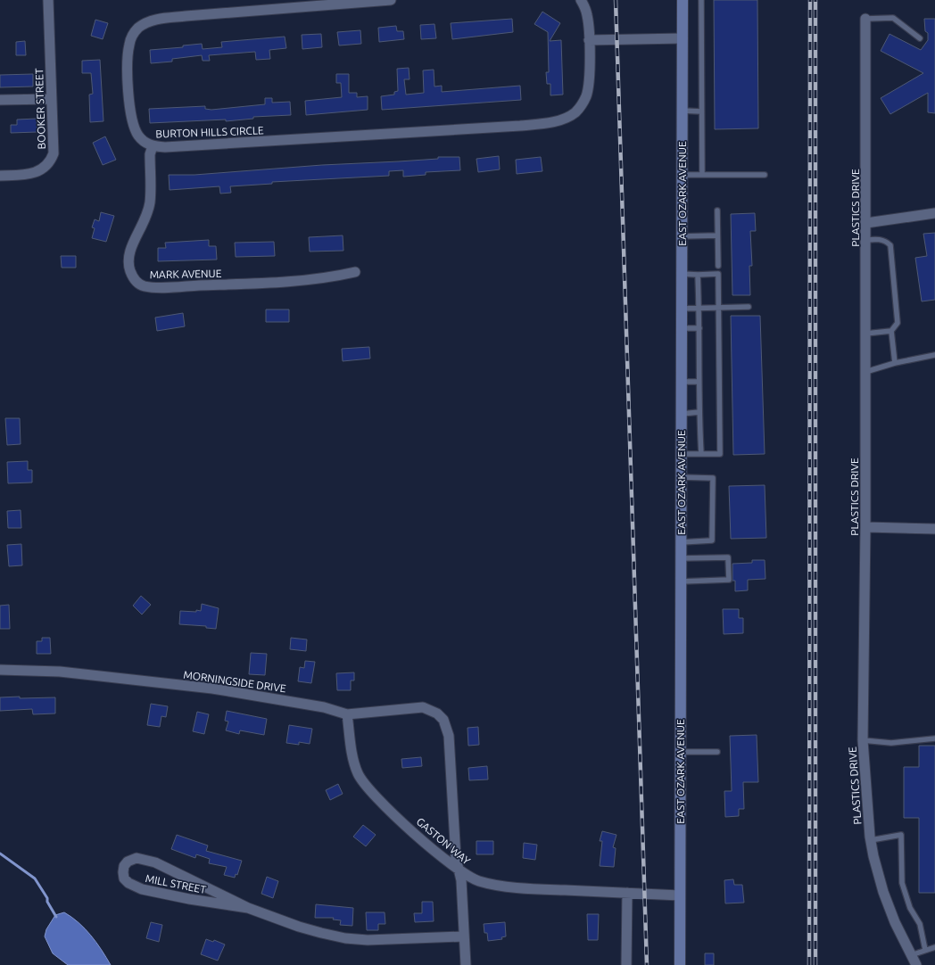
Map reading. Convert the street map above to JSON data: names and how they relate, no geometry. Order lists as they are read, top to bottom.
{
  "streets": {
    "main road": ["EAST OZARK AVENUE"],
    "street": [
      "BOOKER STREET",
      "BURTON HILLS CIRCLE",
      "PLASTICS DRIVE",
      "MARK AVENUE",
      "MORNINGSIDE DRIVE",
      "GASTON WAY",
      "MILL STREET"
    ]
  },
  "crossings": [
    ["BURTON HILLS CIRCLE", "MARK AVENUE"],
    ["EAST OZARK AVENUE", "GASTON WAY"],
    ["MORNINGSIDE DRIVE", "GASTON WAY"],
    ["MORNINGSIDE DRIVE", "MILL STREET"]
  ]
}
